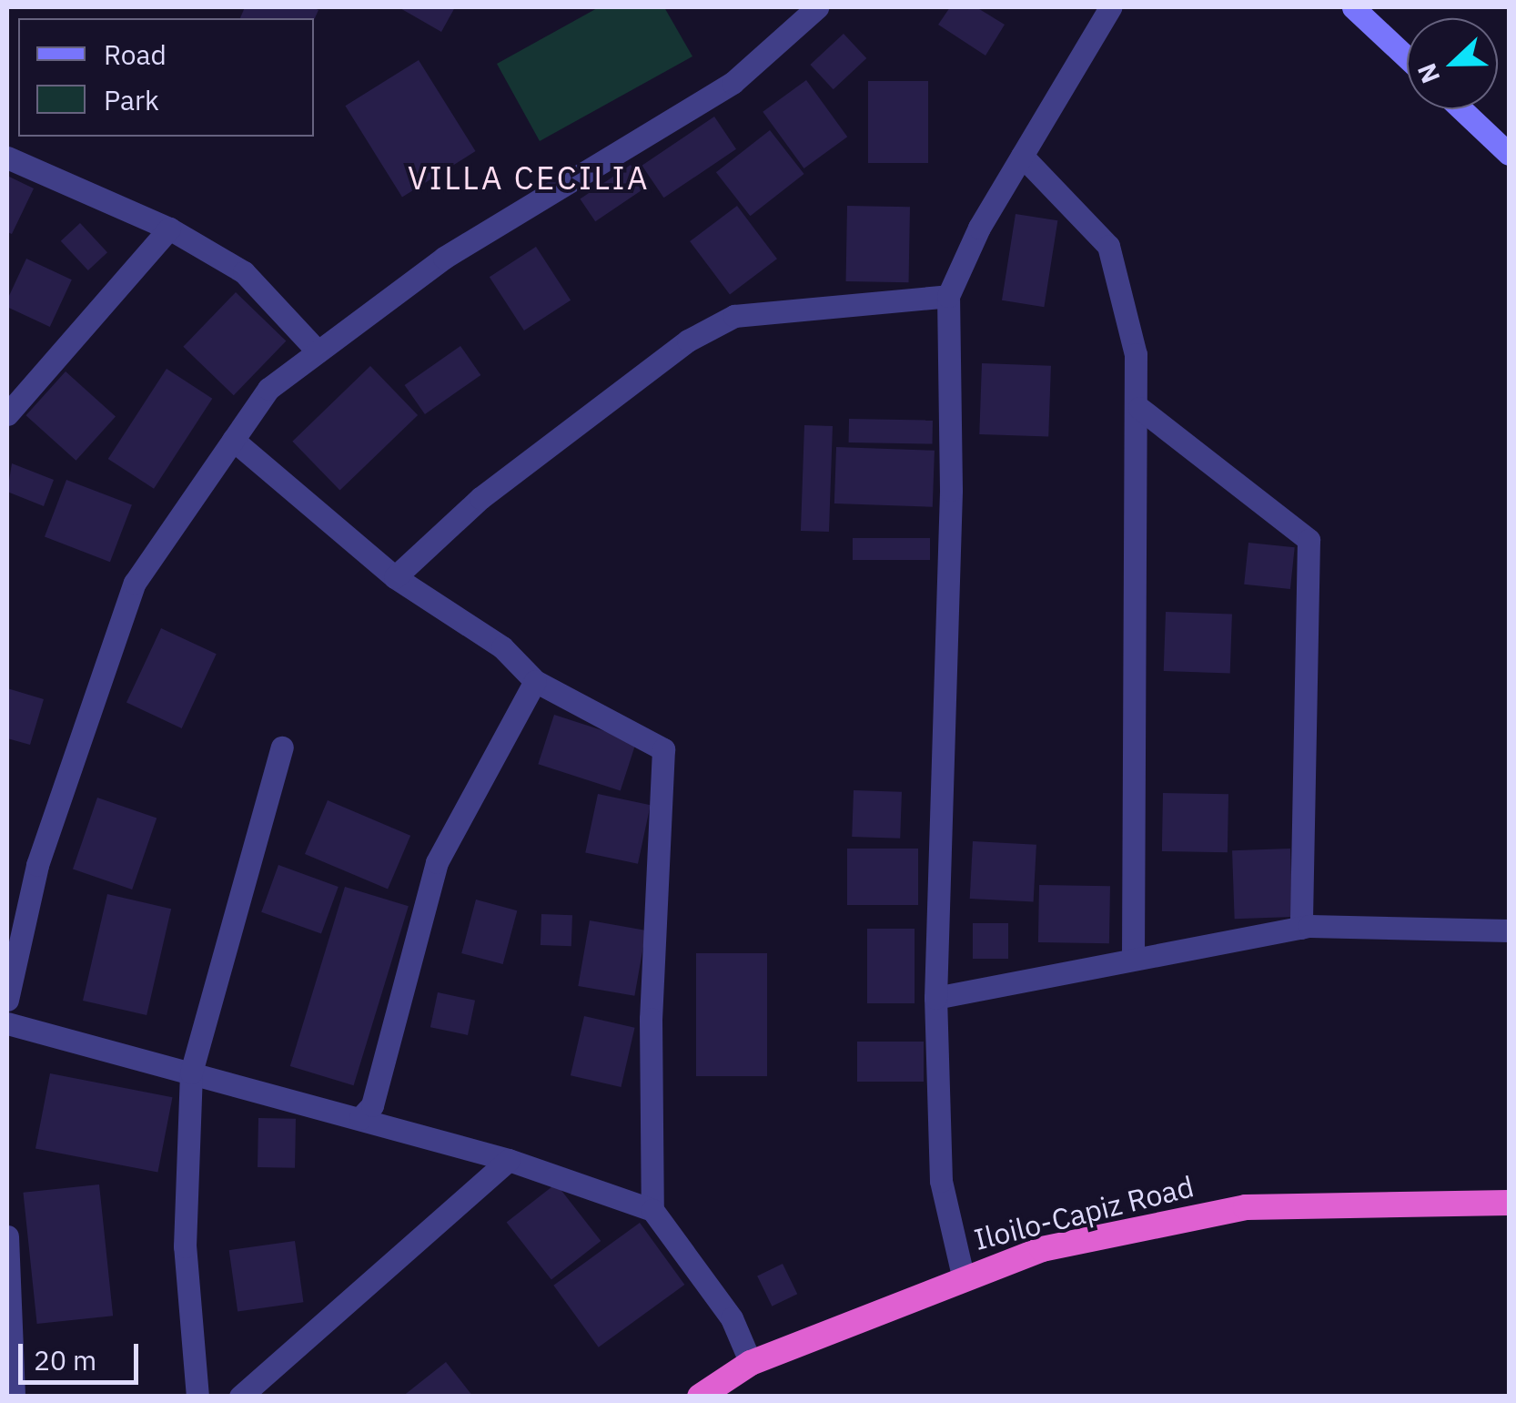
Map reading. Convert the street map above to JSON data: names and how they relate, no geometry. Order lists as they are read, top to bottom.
{
  "streets": {
    "highway": ["Iloilo-Capiz Road"]
  },
  "districts": ["VILLA CECILIA"],
  "legend": ["Road", "Park"],
  "scale_bar": "20 m",
  "north": "left"
}
